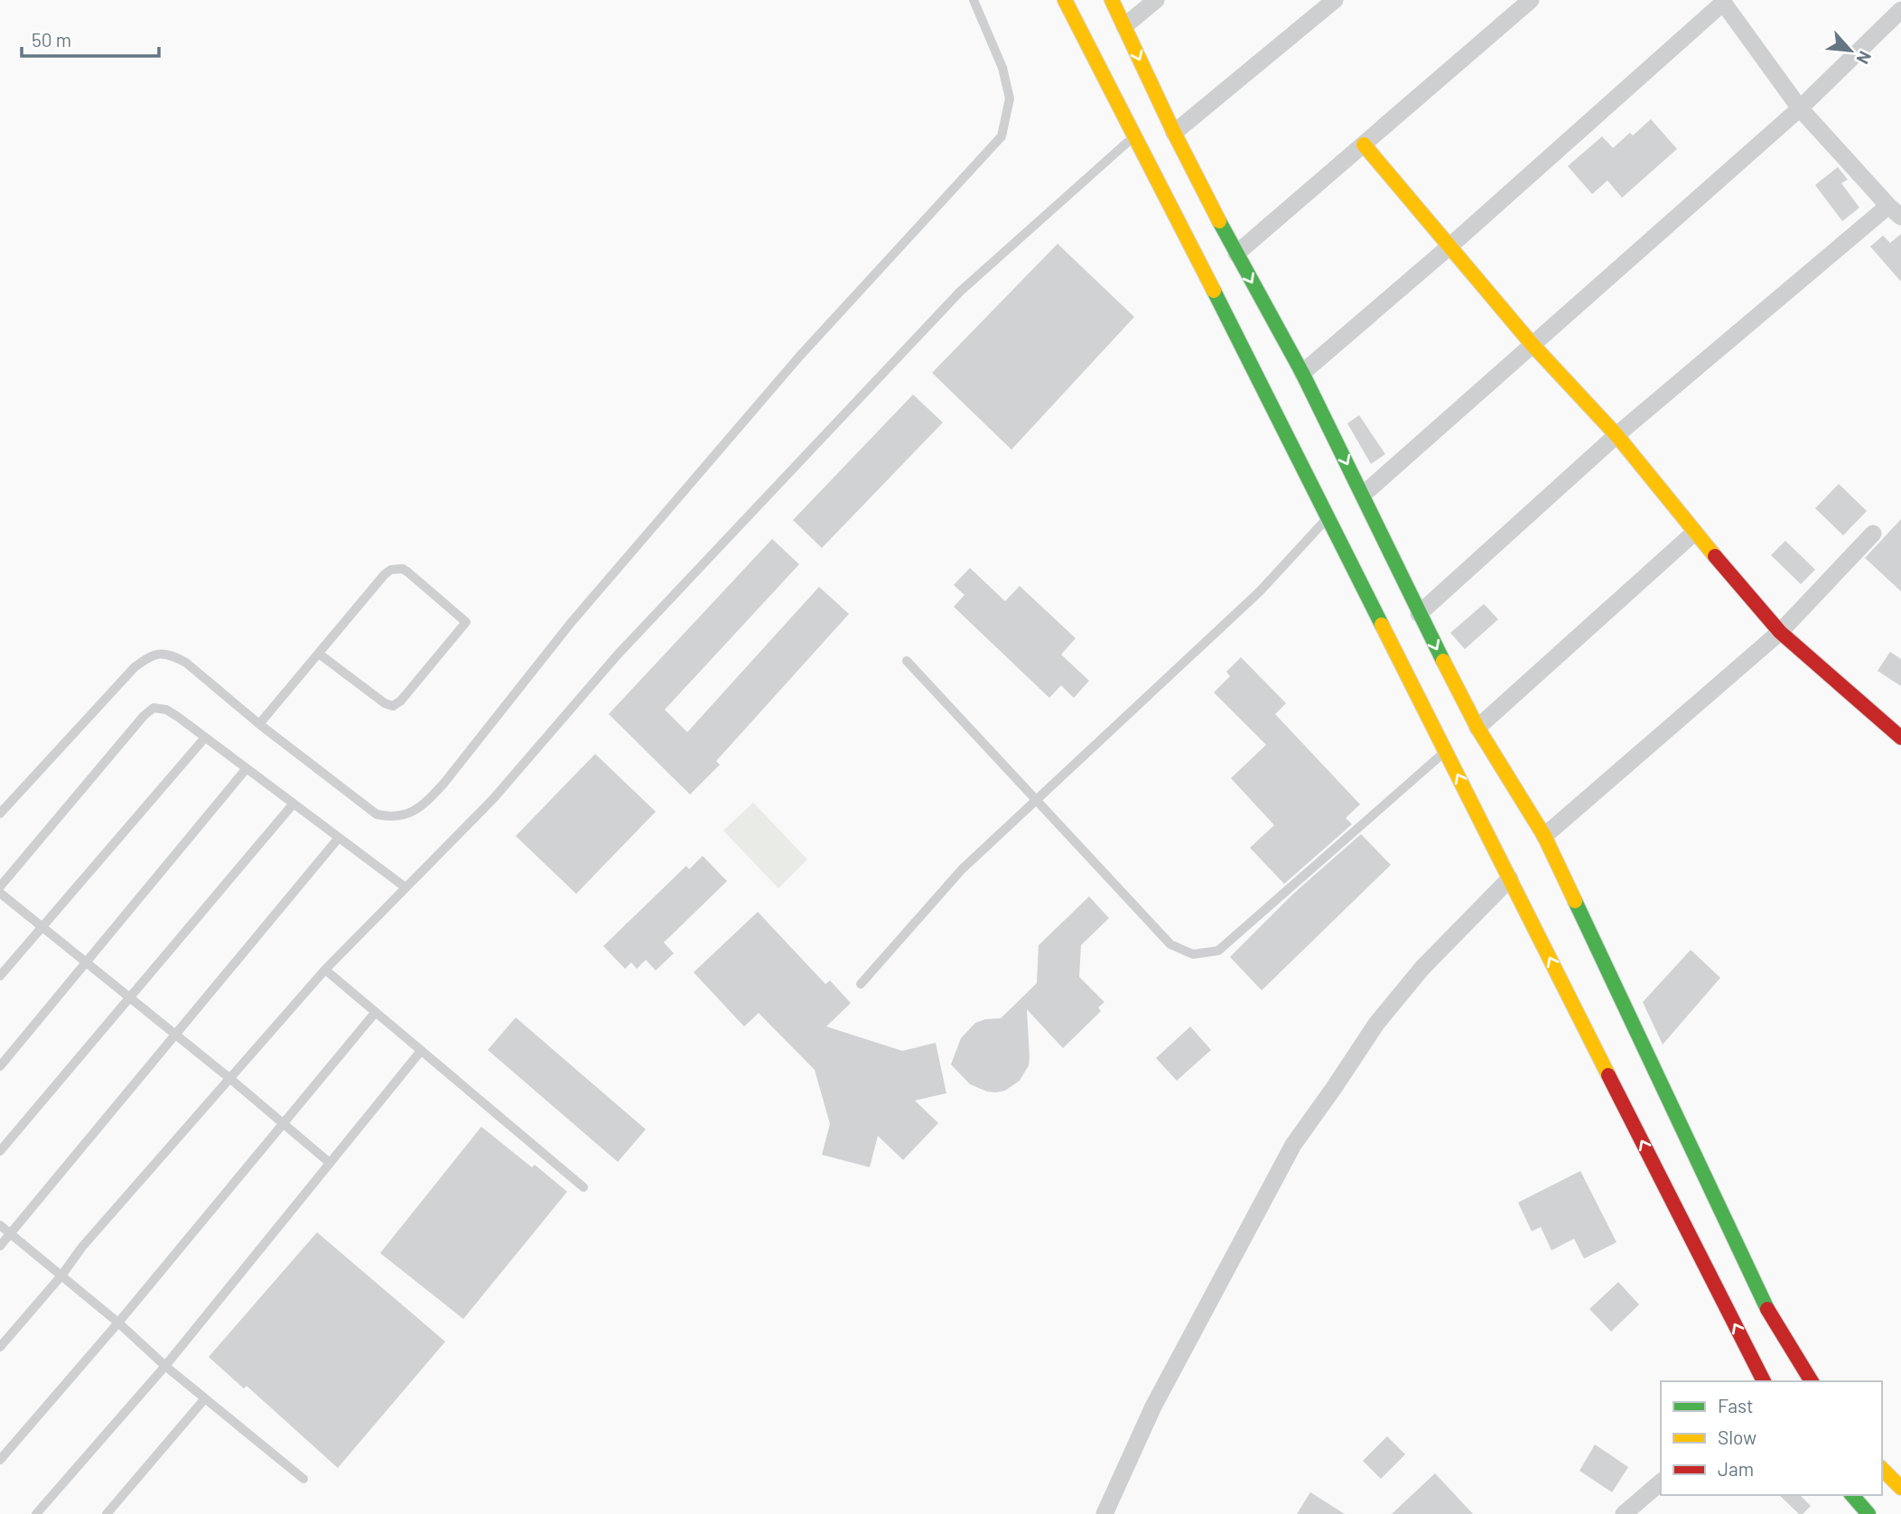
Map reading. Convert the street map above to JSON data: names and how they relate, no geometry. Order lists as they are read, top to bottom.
{
  "legend": ["Fast", "Slow", "Jam"],
  "scale_bar": "50 m",
  "north": "bottom right"
}
